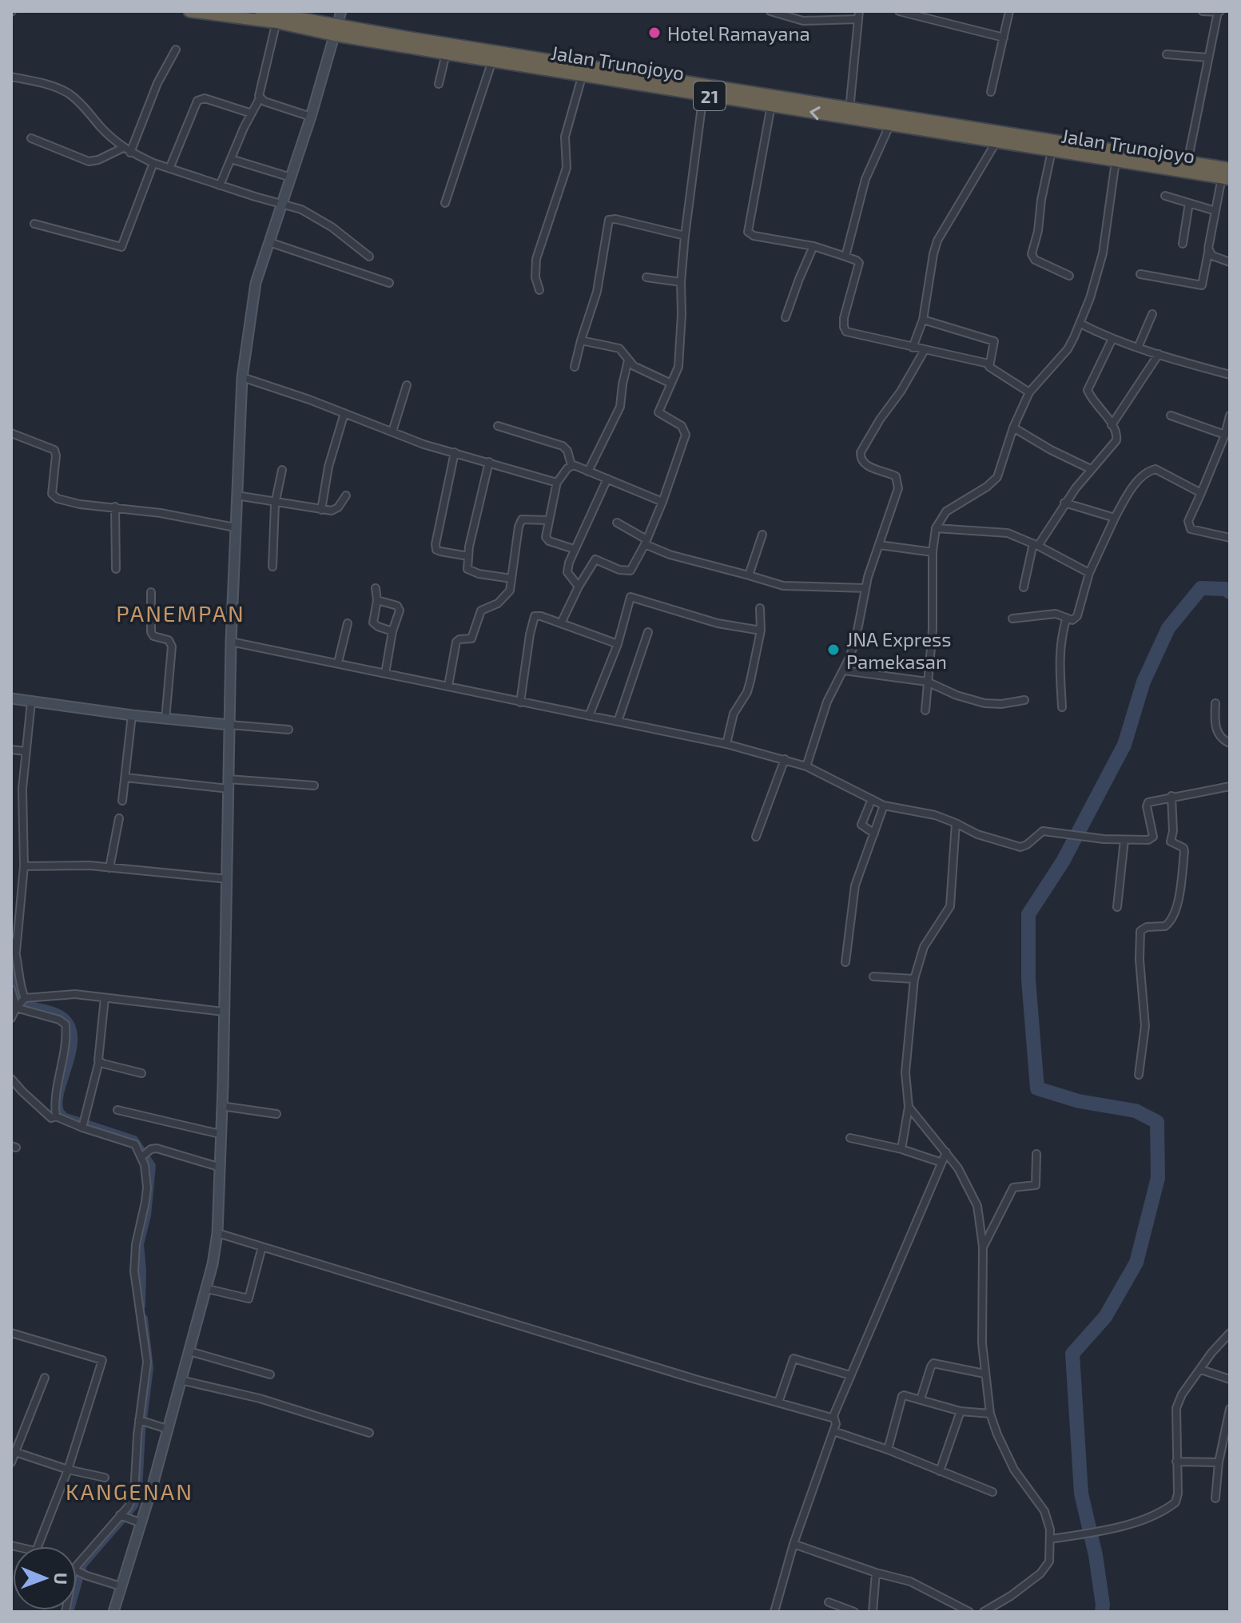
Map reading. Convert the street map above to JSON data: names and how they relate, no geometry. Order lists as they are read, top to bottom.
{
  "streets": {
    "highway": ["Jalan Trunojoyo", "21"]
  },
  "districts": ["PANEMPAN", "KANGENAN"],
  "places": ["Hotel Ramayana", "JNA Express Pamekasan"],
  "north": "right"
}
